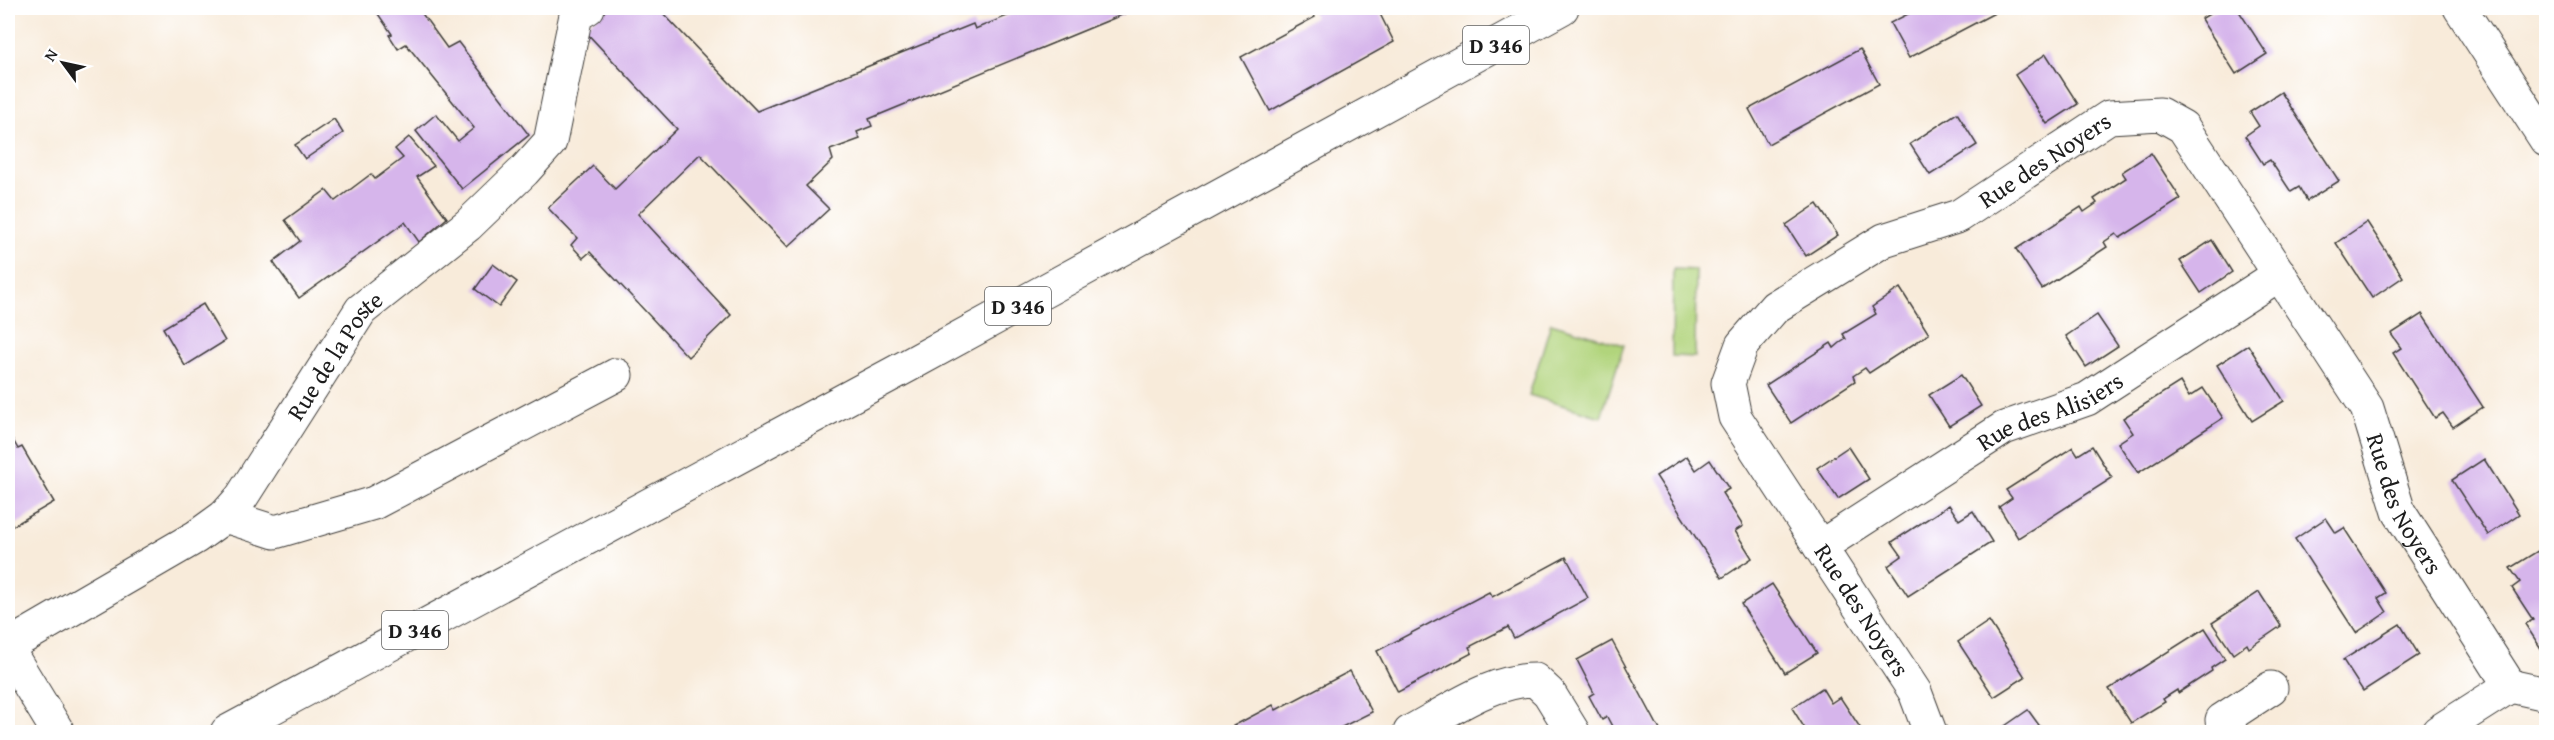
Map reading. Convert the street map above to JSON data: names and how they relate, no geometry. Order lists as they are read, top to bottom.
{
  "streets": {
    "street": [
      "D 346",
      "Rue des Noyers",
      "Rue de la Poste",
      "Rue des Alisiers"
    ]
  },
  "crossings": [
    ["Rue des Noyers", "Rue des Alisiers"]
  ],
  "north": "top left"
}
